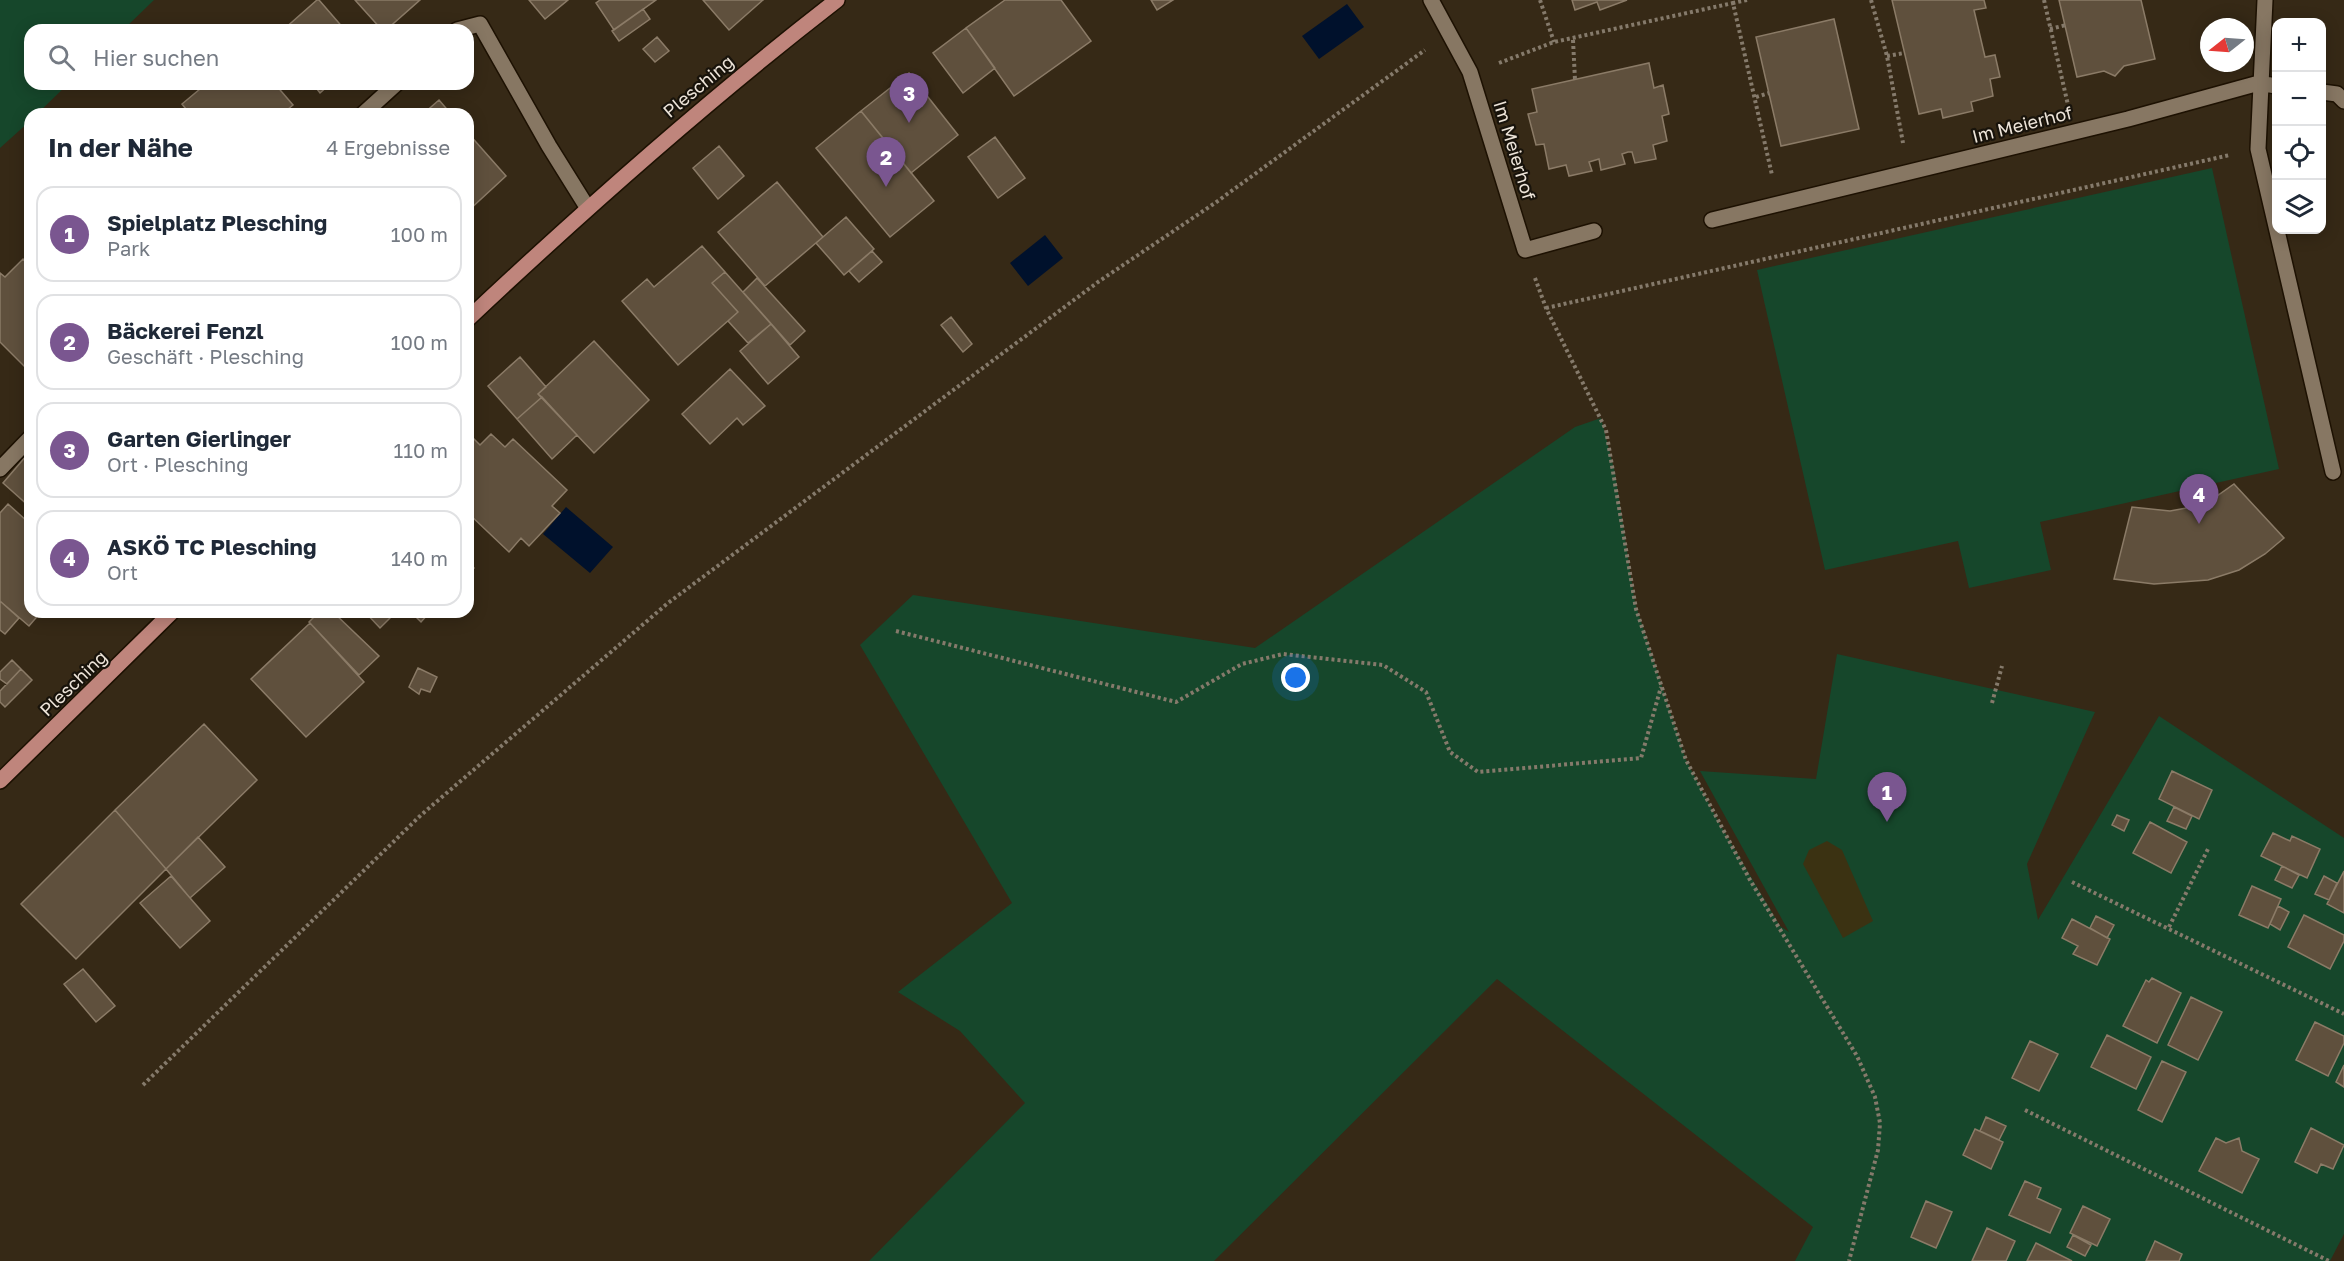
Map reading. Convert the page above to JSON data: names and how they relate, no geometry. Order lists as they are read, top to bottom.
{
  "streets": {
    "main road": ["Plesching"],
    "street": ["Im Meierhof"]
  },
  "north": "left",
  "page": {
    "map_buttons": ["+", "−"],
    "search": "Hier suchen",
    "pins": [
      "3",
      "2",
      "4",
      "1"
    ],
    "heading": ["In der Nähe", "4 Ergebnisse"],
    "list": [
      {
        "mark": "1",
        "name": "Spielplatz Plesching",
        "note": "Park",
        "value": "100 m"
      },
      {
        "mark": "2",
        "name": "Bäckerei Fenzl",
        "note": "Geschäft · Plesching",
        "value": "100 m"
      },
      {
        "mark": "3",
        "name": "Garten Gierlinger",
        "note": "Ort · Plesching",
        "value": "110 m"
      },
      {
        "mark": "4",
        "name": "ASKÖ TC Plesching",
        "note": "Ort",
        "value": "140 m"
      }
    ]
  }
}
